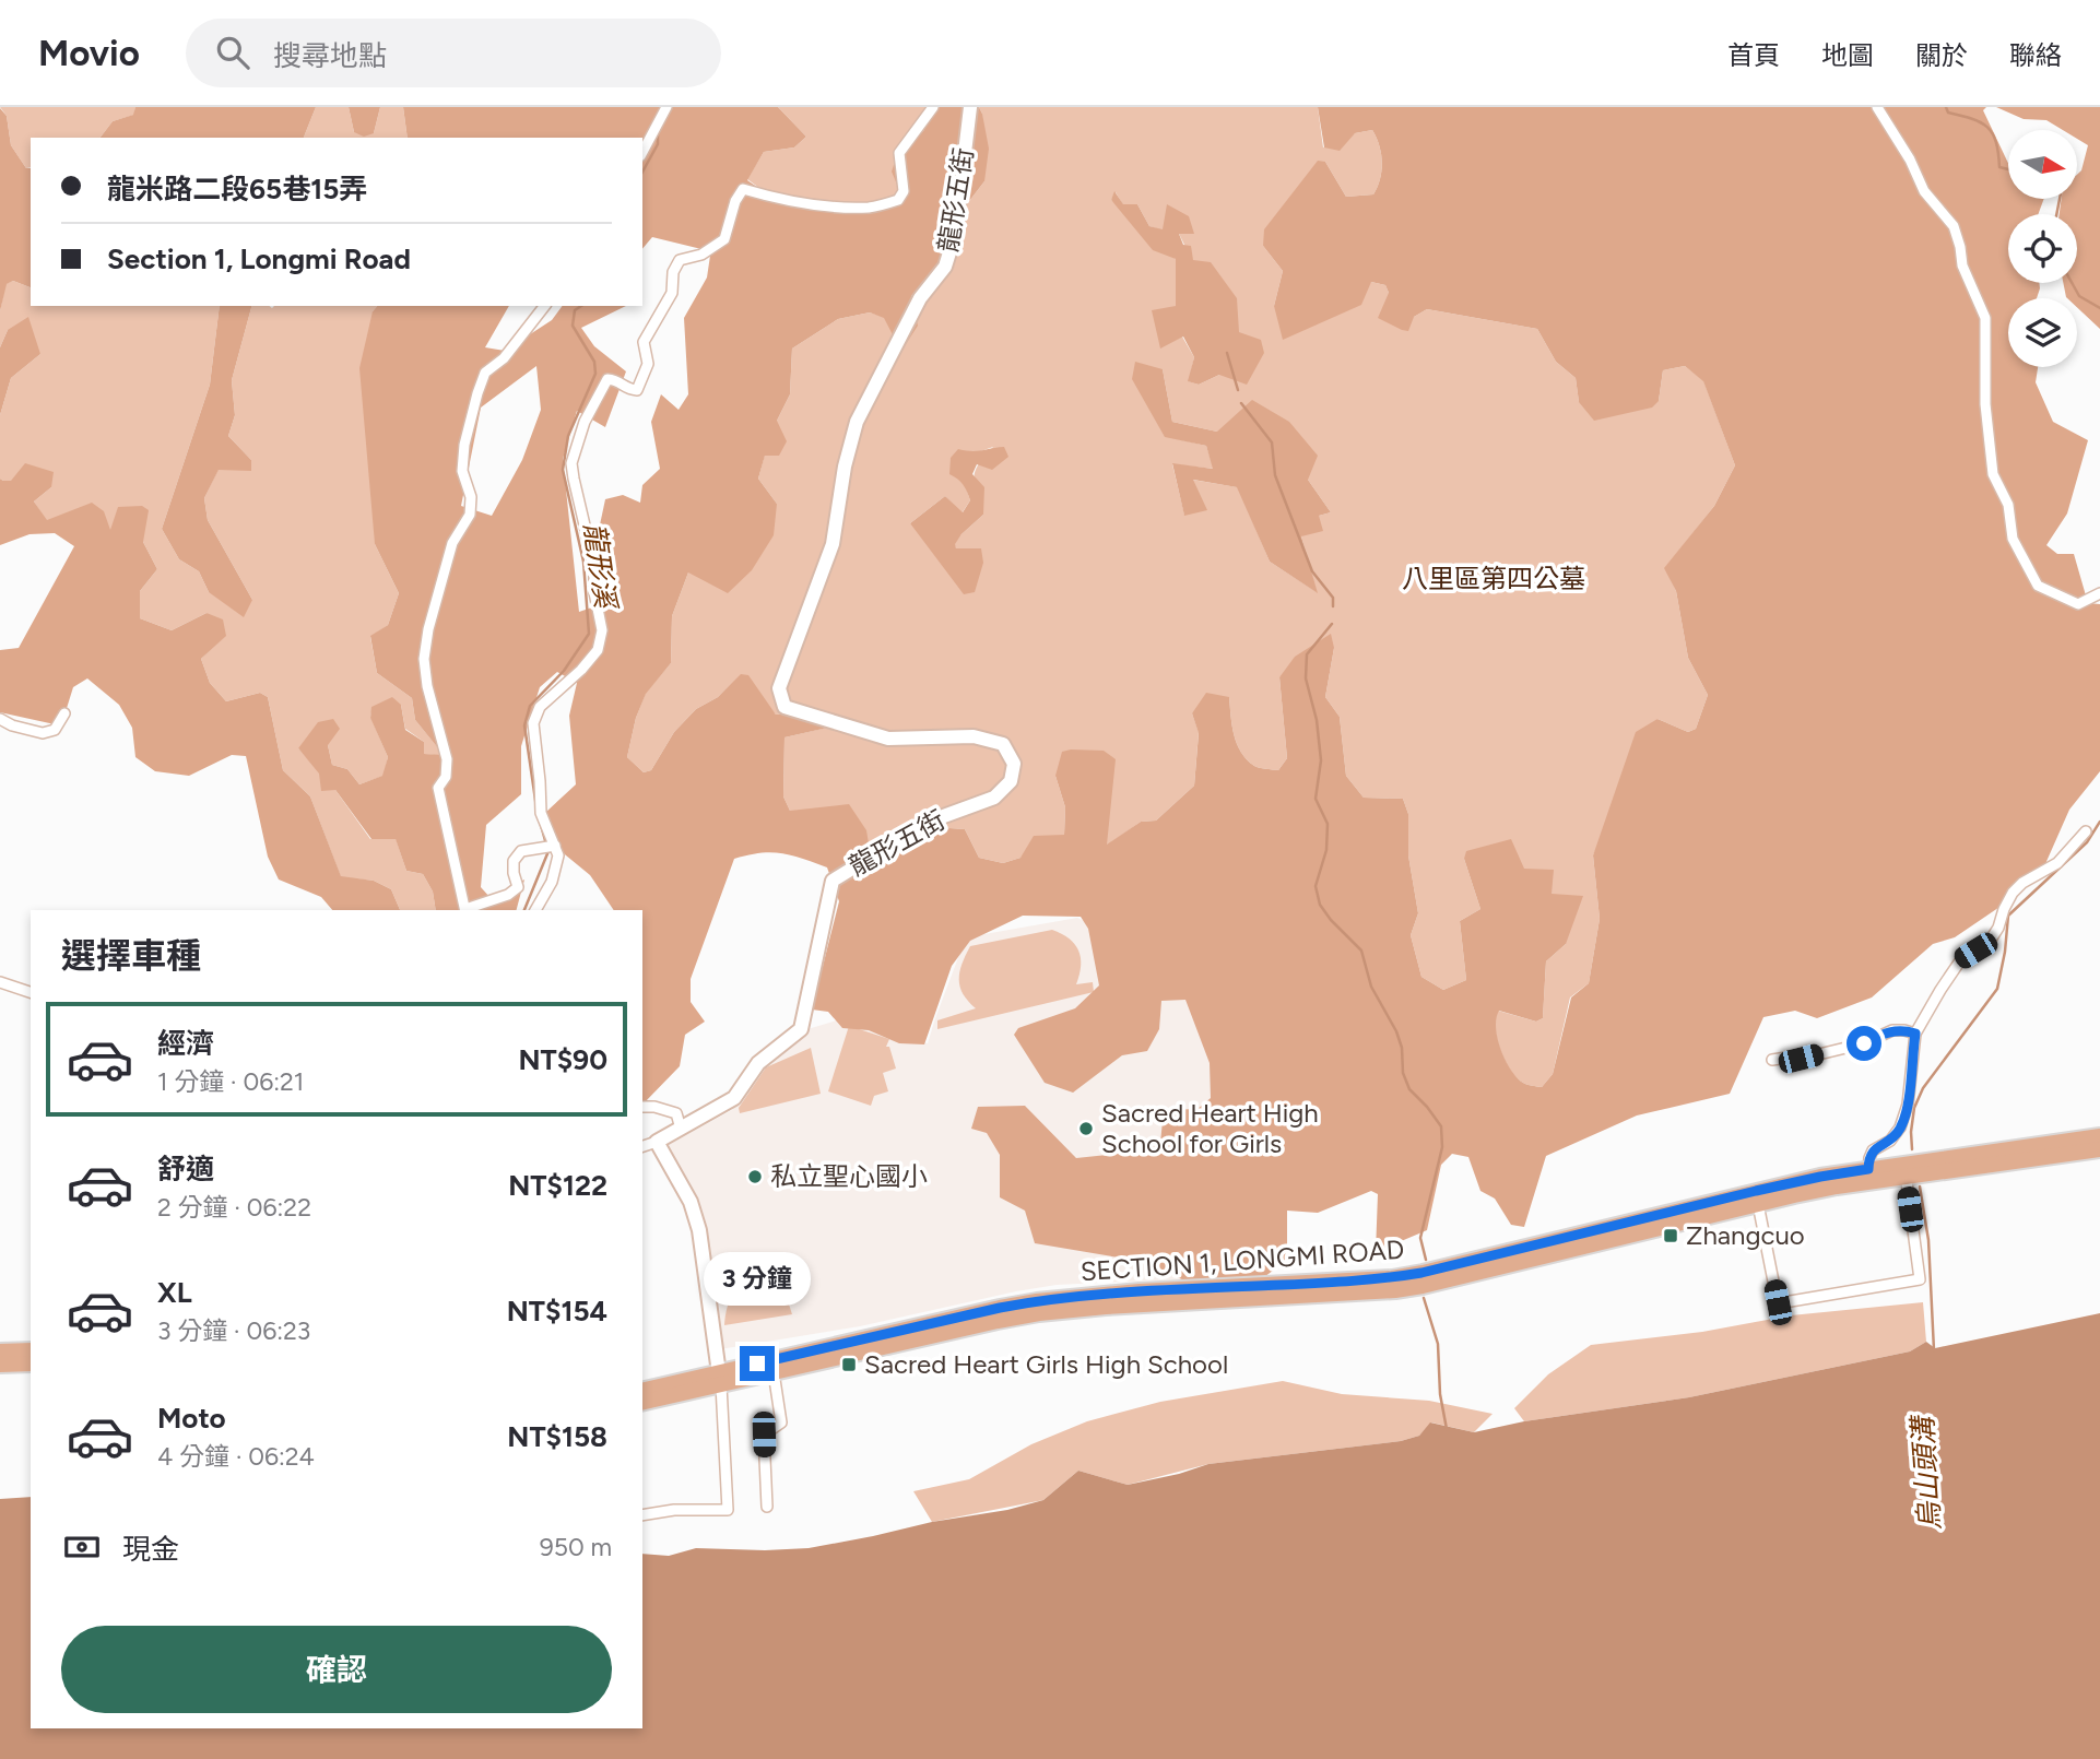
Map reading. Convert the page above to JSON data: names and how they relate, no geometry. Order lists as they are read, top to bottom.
{
  "streets": {
    "main road": ["SECTION 1, LONGMI ROAD"],
    "street": ["龍形五街"]
  },
  "water": ["龍形溪", "烏山頭溝"],
  "parks": ["八里區第四公墓"],
  "places": {
    "other": ["Sacred Heart High School for Girls", "私立聖心國小"],
    "transit": ["Zhangcuo", "Sacred Heart Girls High School"]
  },
  "north": "right",
  "page": {
    "header": "Movio",
    "search": "搜尋地點",
    "nav": [
      "首頁",
      "地圖",
      "關於",
      "聯絡"
    ],
    "banner": ["龍米路二段65巷15弄", "Section 1, Longmi Road"],
    "heading": "選擇車種",
    "list": [
      {
        "name": "經濟",
        "note": "1 分鐘 · 06:21",
        "value": "NT$90"
      },
      {
        "name": "舒適",
        "note": "2 分鐘 · 06:22",
        "value": "NT$122"
      },
      {
        "name": "XL",
        "note": "3 分鐘 · 06:23",
        "value": "NT$154"
      },
      {
        "name": "Moto",
        "note": "4 分鐘 · 06:24",
        "value": "NT$158"
      }
    ],
    "bubble": "3 分鐘",
    "pay": ["現金", "950 m"],
    "buttons": "確認"
  }
}
